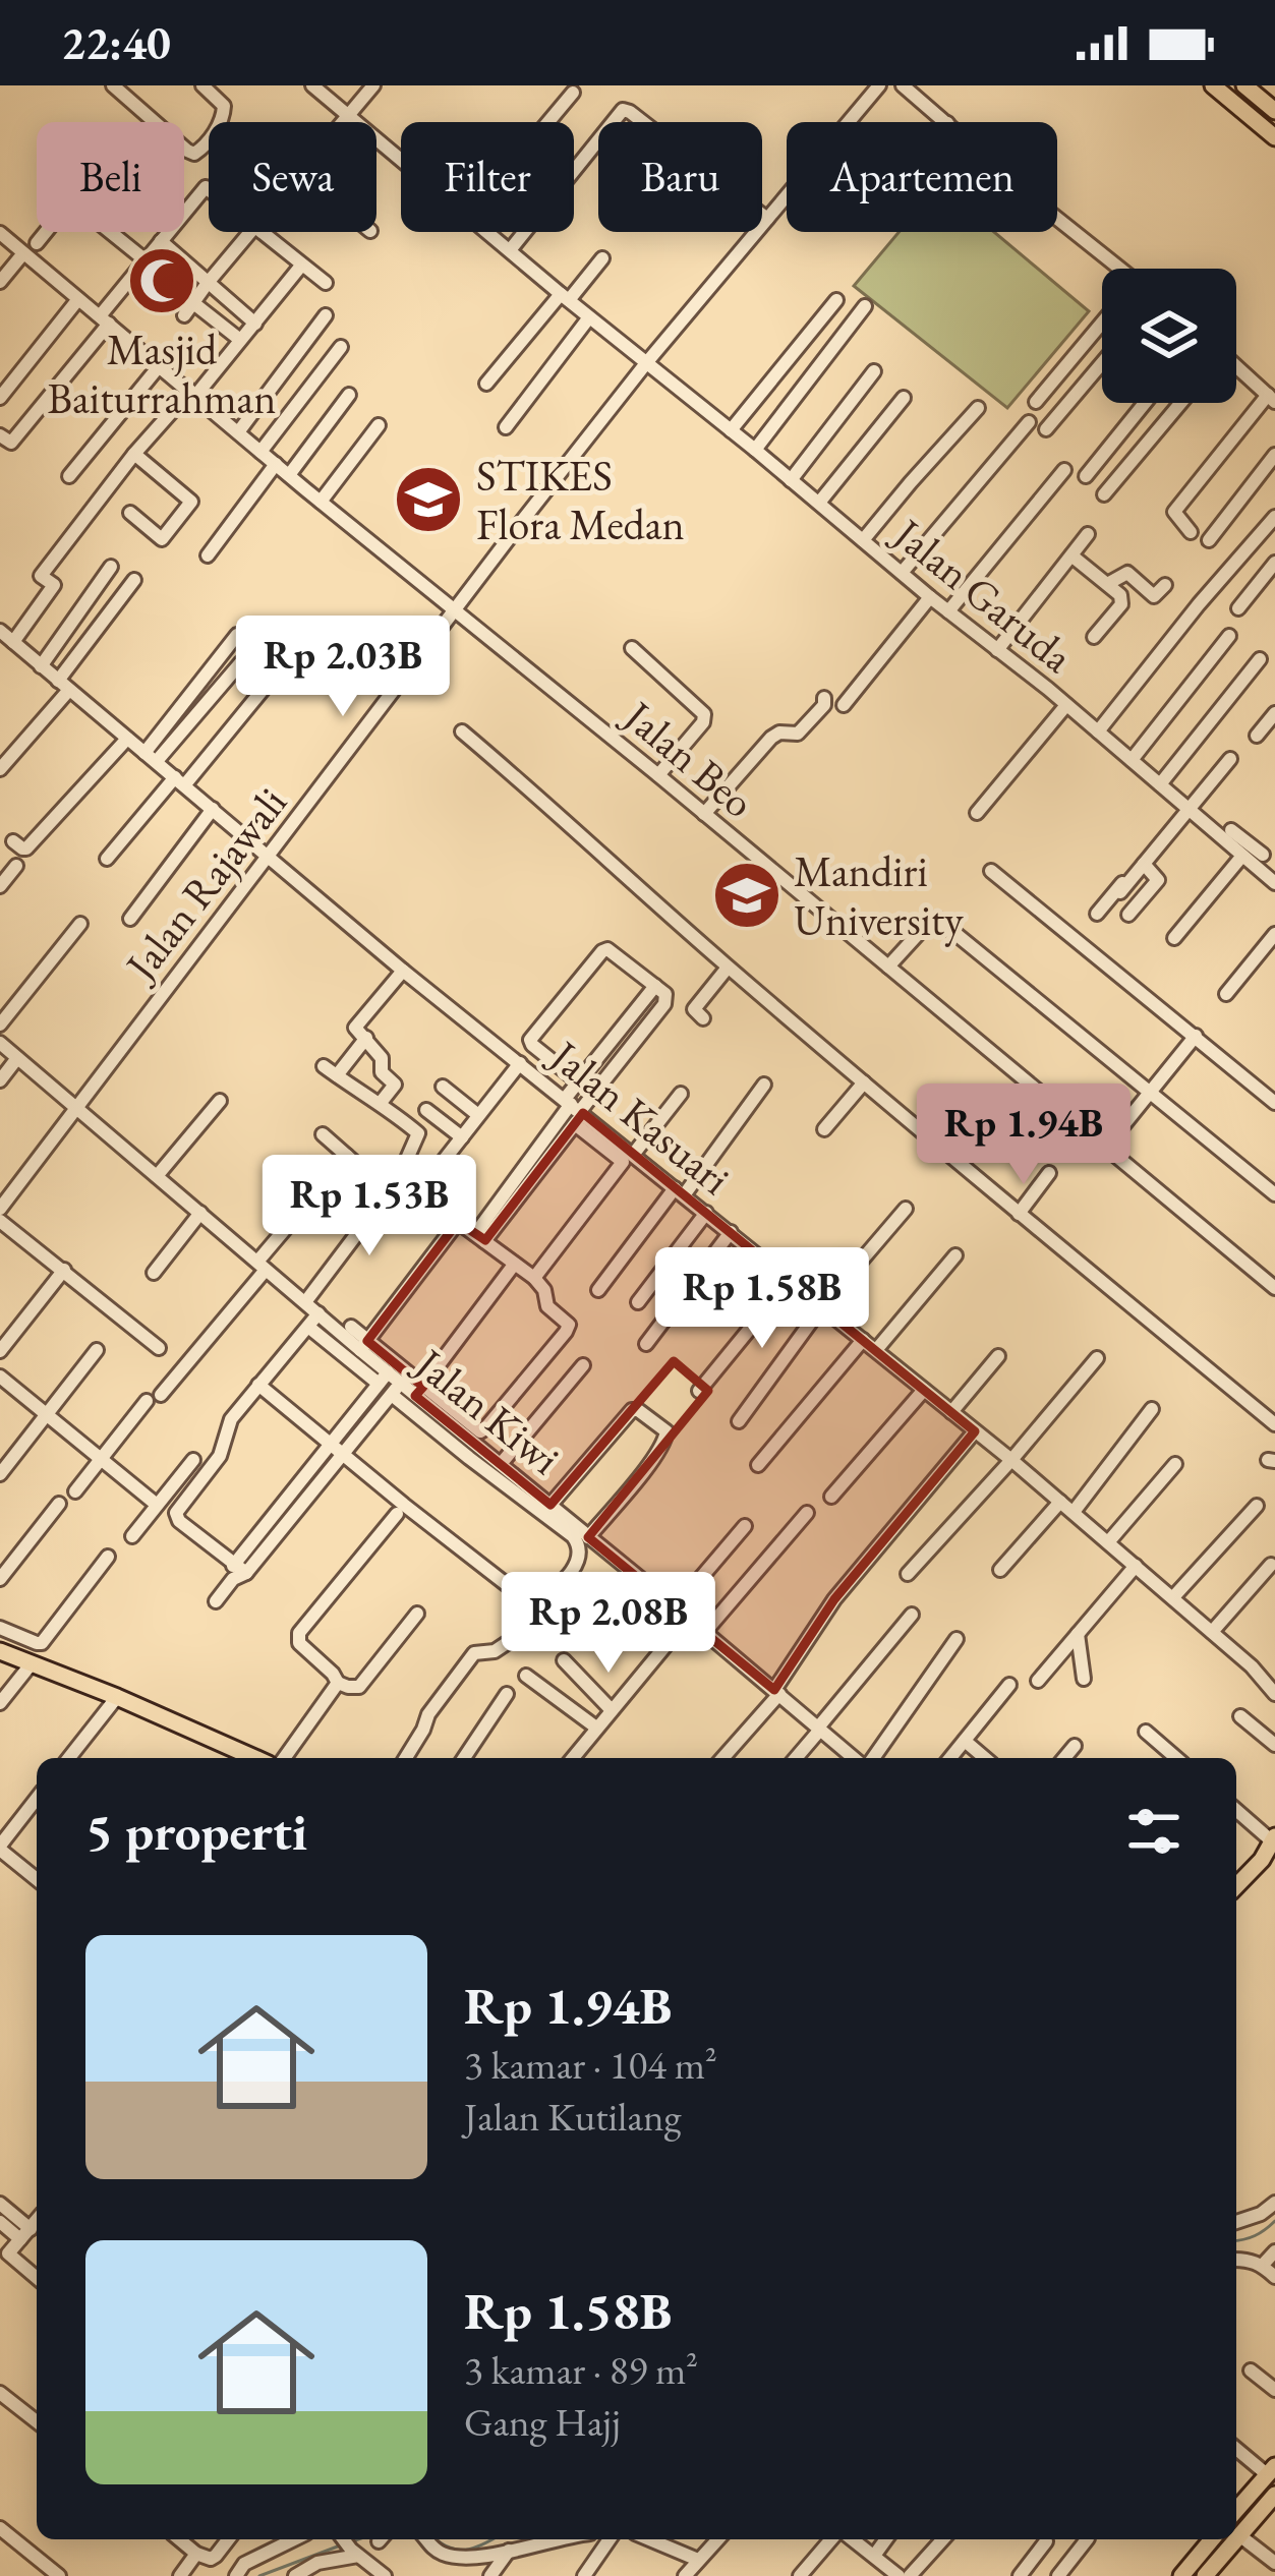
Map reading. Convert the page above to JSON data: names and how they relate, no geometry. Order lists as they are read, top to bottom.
{
  "streets": {
    "street": [
      "Jalan Garuda",
      "Jalan Beo",
      "Jalan Rajawali",
      "Jalan Kasuari",
      "Jalan Kiwi"
    ]
  },
  "crossings": [
    ["Jalan Garuda", "Jalan Rajawali"],
    ["Jalan Beo", "Jalan Rajawali"],
    ["Jalan Rajawali", "Jalan Kasuari"],
    ["Jalan Rajawali", "Jalan Kiwi"]
  ],
  "places": {
    "mosque": ["Masjid Baiturrahman"],
    "school or university": ["STIKES Flora Medan", "Mandiri University"]
  },
  "page": {
    "status": "22:40",
    "chip": [
      "Beli",
      "Sewa",
      "Filter",
      "Baru",
      "Apartemen"
    ],
    "price": [
      "Rp 2.03B",
      "Rp 1.94B",
      "Rp 1.53B",
      "Rp 1.58B",
      "Rp 2.08B"
    ],
    "heading": "5 properti",
    "list": [
      {
        "name": "Rp 1.94B",
        "note": "3 kamar · 104 m² · Jalan Kutilang"
      },
      {
        "name": "Rp 1.58B",
        "note": "3 kamar · 89 m² · Gang Hajj"
      }
    ]
  }
}
